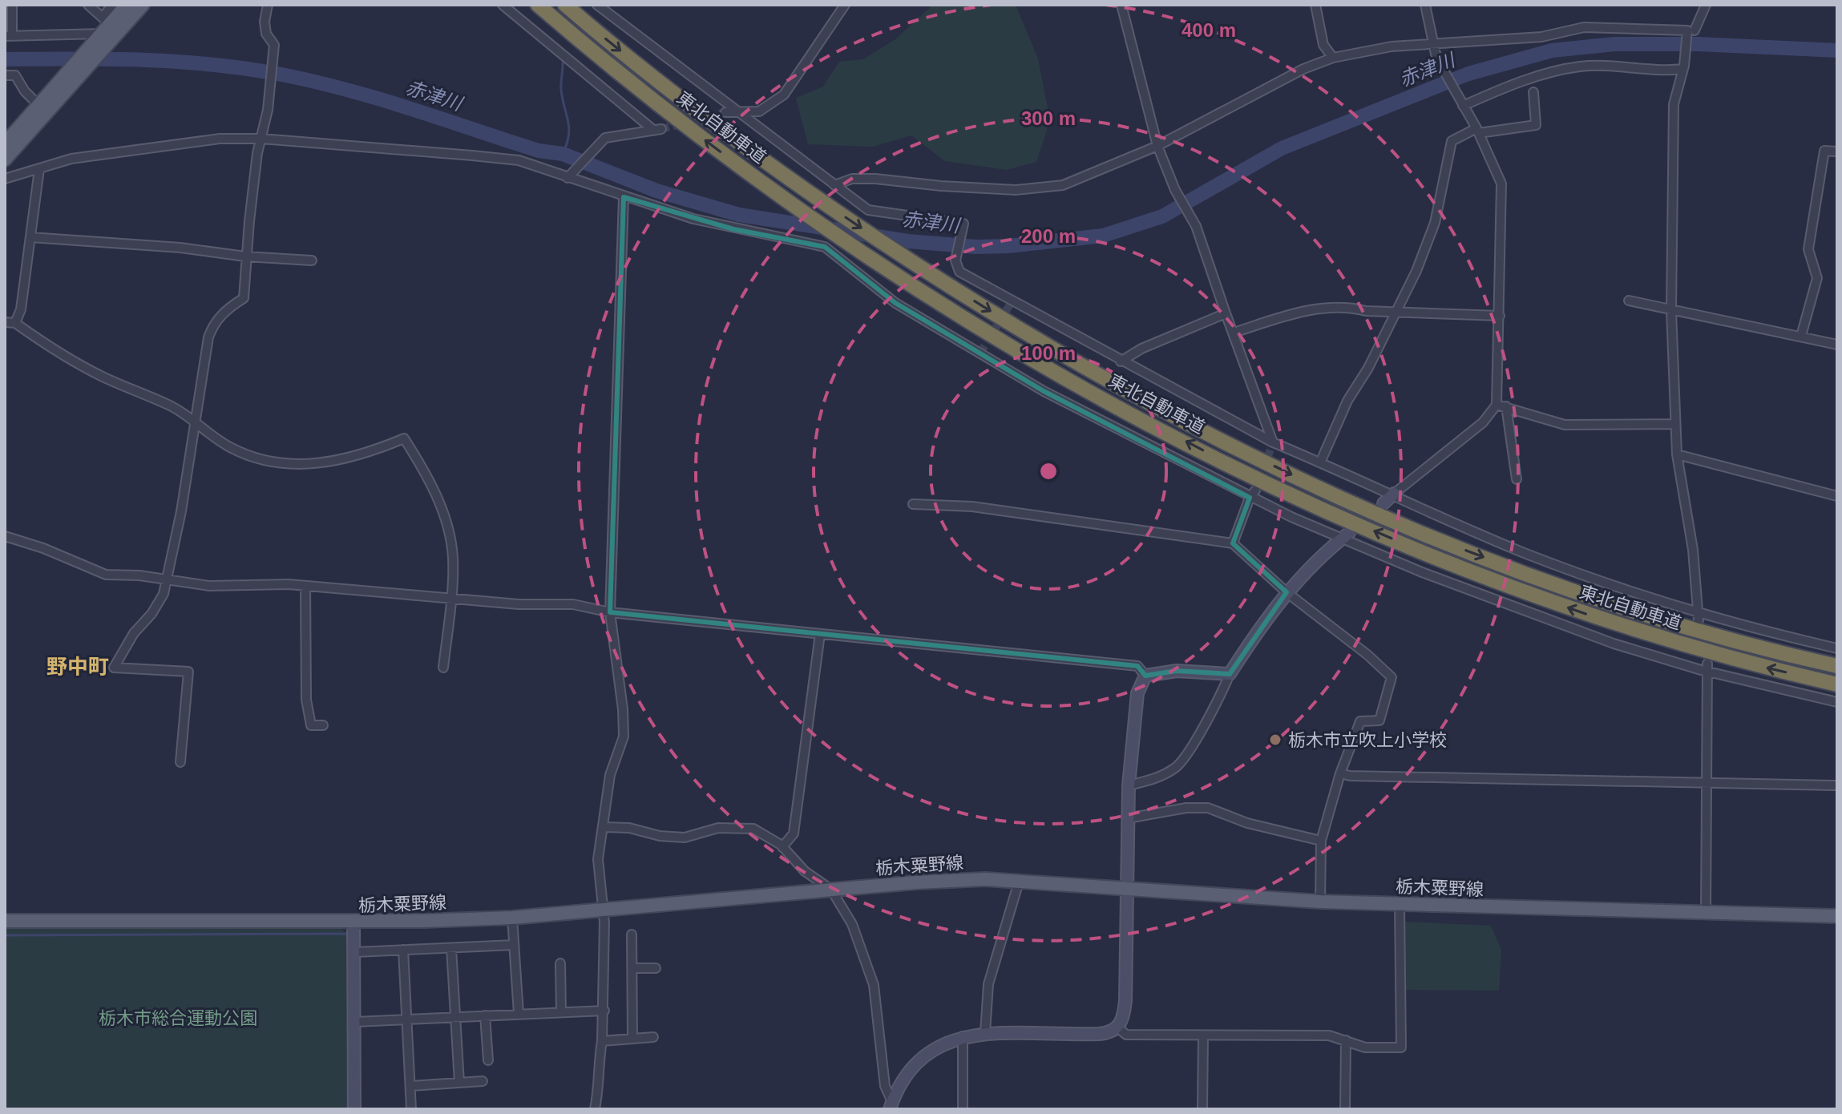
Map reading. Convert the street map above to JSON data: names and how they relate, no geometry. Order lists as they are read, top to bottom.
{
  "streets": {
    "highway": ["東北自動車道"],
    "main road": ["栃木粟野線"]
  },
  "districts": ["野中町"],
  "water": ["赤津川"],
  "parks": ["栃木市総合運動公園"],
  "places": ["栃木市立吹上小学校"],
  "rings": [
    "400 m",
    "300 m",
    "200 m",
    "100 m"
  ]
}
